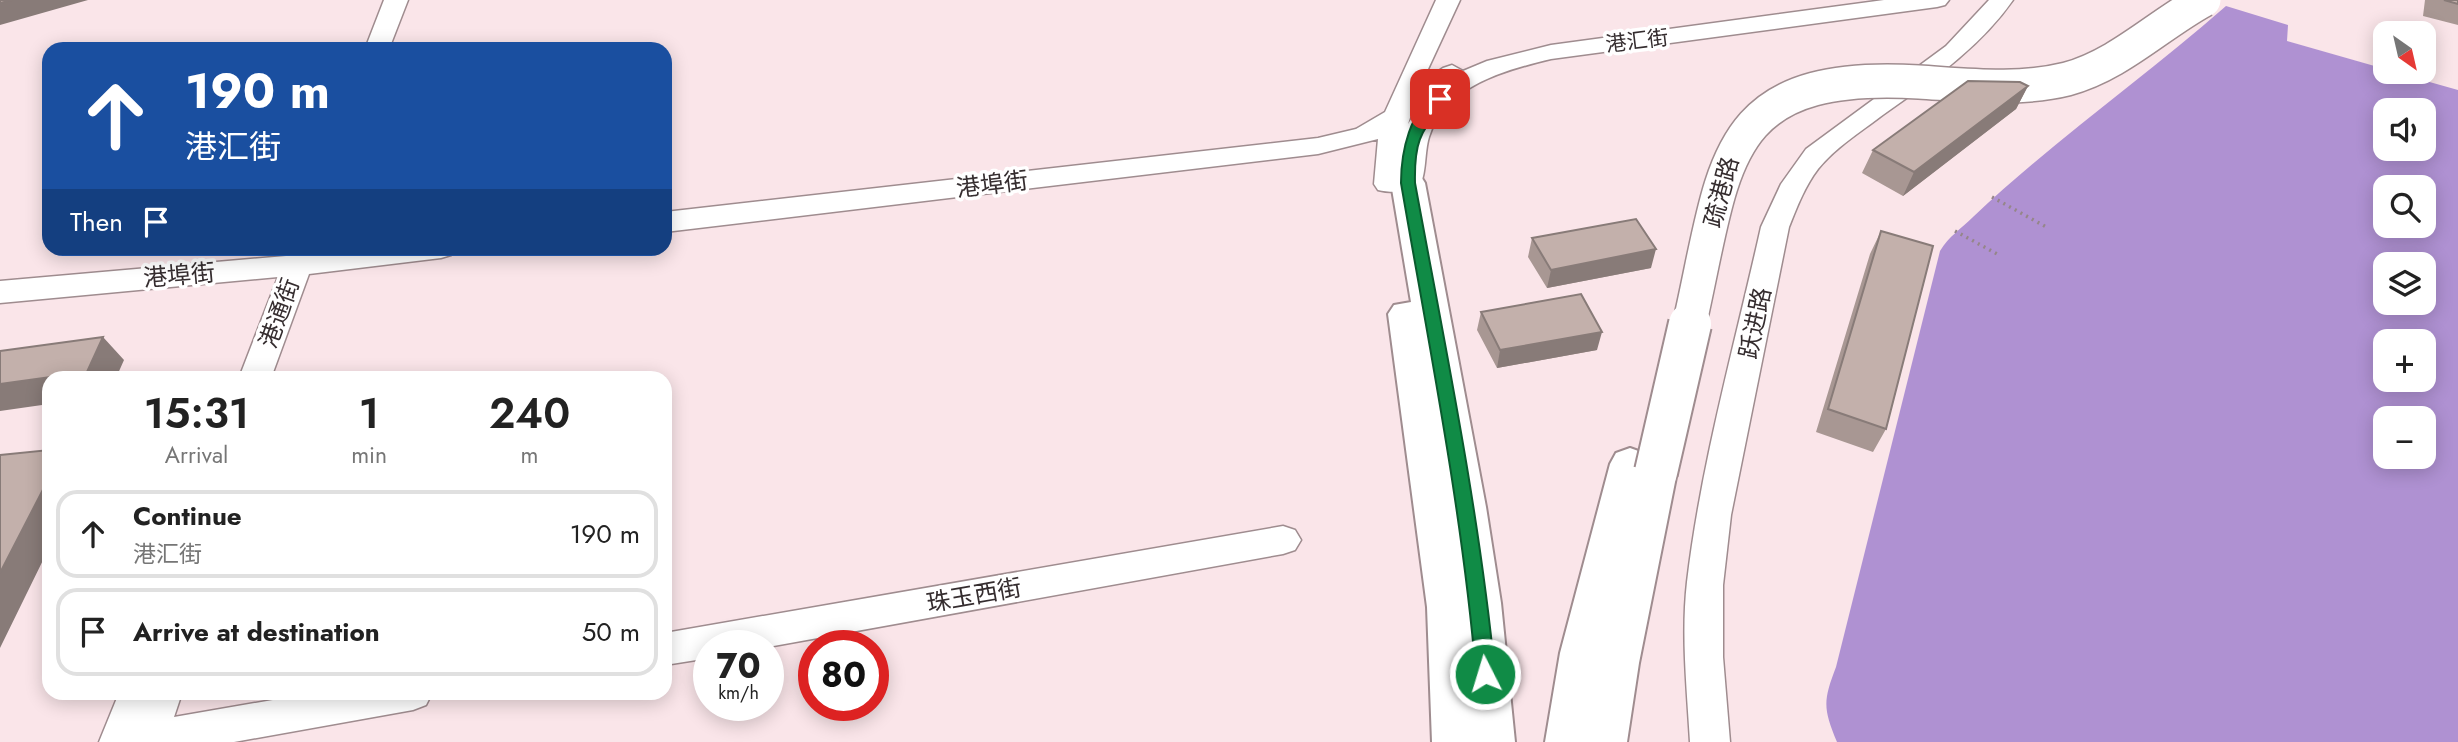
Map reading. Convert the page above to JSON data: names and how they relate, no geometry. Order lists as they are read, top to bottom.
{
  "streets": {
    "highway": ["疏港路"],
    "street": [
      "港汇街",
      "港埠街",
      "港通街",
      "跃进路",
      "珠玉西街"
    ]
  },
  "crossings": [
    ["港埠街", "港通街"]
  ],
  "north": "bottom right",
  "page": {
    "map_buttons": ["+", "−"],
    "turn": ["190 m", "港汇街"],
    "then": "Then",
    "eta": [
      "15:31",
      "Arrival",
      "1",
      "min",
      "240",
      "m"
    ],
    "list": [
      {
        "name": "Continue",
        "note": "港汇街",
        "value": "190 m"
      },
      {
        "name": "Arrive at destination",
        "value": "50 m"
      }
    ],
    "speed": "70 km/h",
    "limit": "80"
  }
}
